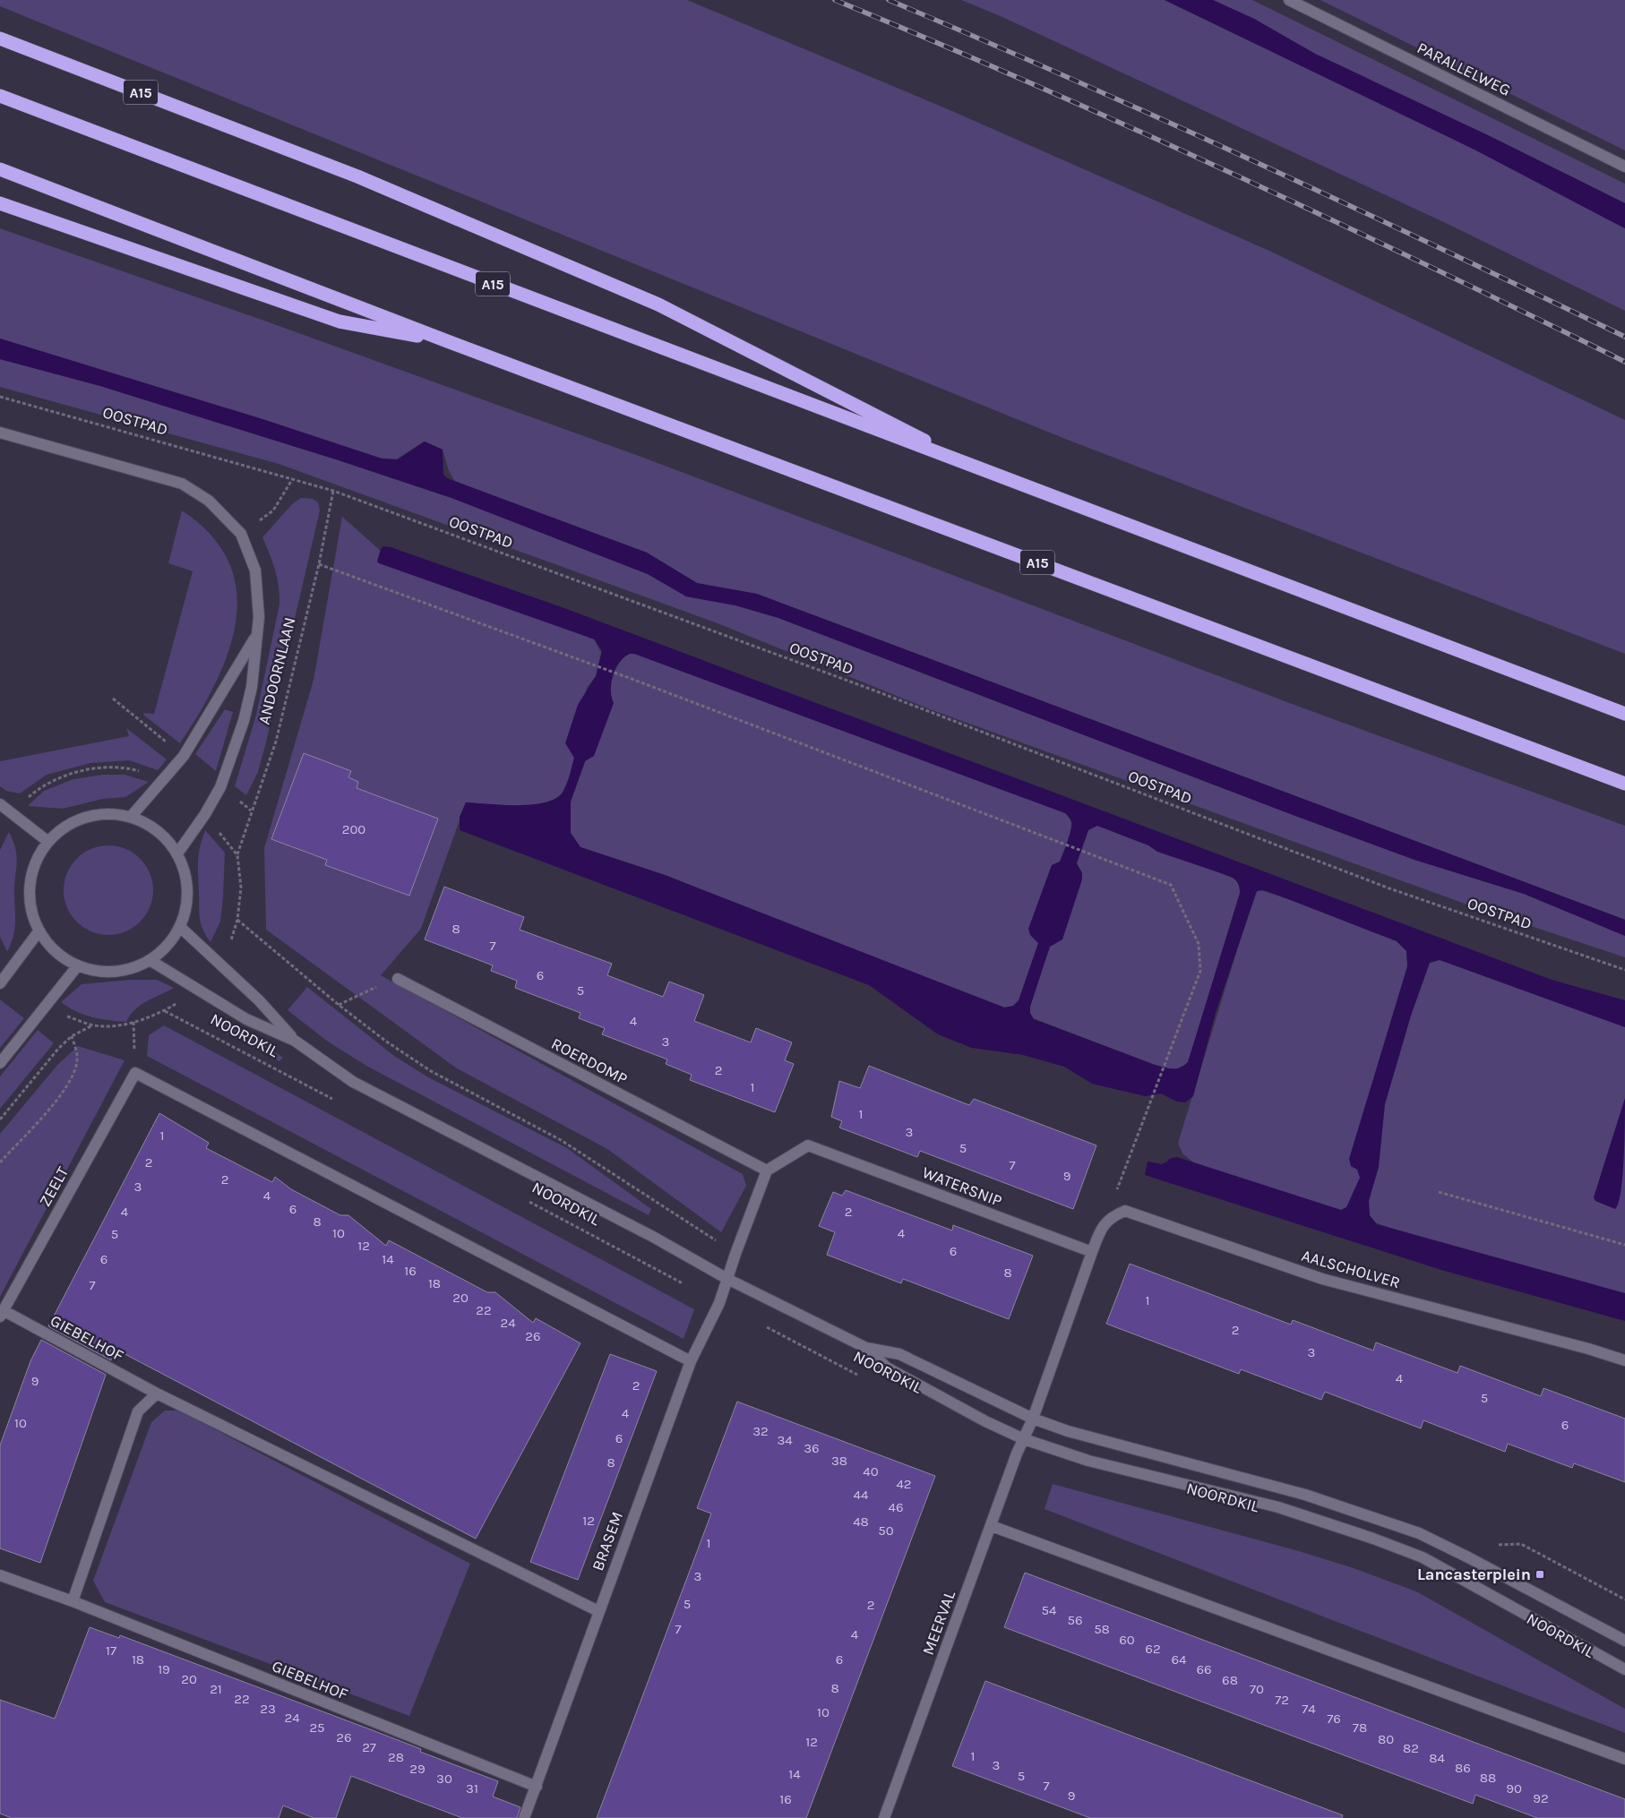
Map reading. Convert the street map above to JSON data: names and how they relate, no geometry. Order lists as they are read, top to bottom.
{
  "streets": {
    "highway": ["A15"],
    "street": [
      "PARALLELWEG",
      "ANDOORNLAAN",
      "NOORDKIL",
      "ROERDOMP",
      "ZEELT",
      "WATERSNIP",
      "AALSCHOLVER",
      "GIEBELHOF",
      "BRASEM",
      "MEERVAL"
    ],
    "path": ["OOSTPAD"]
  },
  "crossings": [
    ["OOSTPAD", "ANDOORNLAAN"],
    ["ANDOORNLAAN", "NOORDKIL"],
    ["NOORDKIL", "BRASEM"],
    ["NOORDKIL", "MEERVAL"],
    ["ROERDOMP", "WATERSNIP"],
    ["ZEELT", "GIEBELHOF"],
    ["GIEBELHOF", "BRASEM"]
  ],
  "places": {
    "transit": ["Lancasterplein"]
  },
  "house_numbers": [
    "200",
    "8",
    "7",
    "6",
    "5",
    "4",
    "3",
    "2",
    "1",
    "1",
    "3",
    "1",
    "5",
    "2",
    "7",
    "9",
    "2",
    "3",
    "4",
    "6",
    "4",
    "2",
    "8",
    "10",
    "4",
    "5",
    "12",
    "6",
    "6",
    "14",
    "16",
    "8",
    "18",
    "7",
    "20",
    "1",
    "22",
    "24",
    "2",
    "26",
    "3",
    "4",
    "9",
    "2",
    "5",
    "4",
    "10",
    "6",
    "32",
    "6",
    "34",
    "36",
    "38",
    "8",
    "40",
    "42",
    "44",
    "46",
    "12",
    "48",
    "50",
    "1",
    "3",
    "5",
    "2",
    "54",
    "56",
    "7",
    "58",
    "4",
    "60",
    "62",
    "17",
    "18",
    "6",
    "64",
    "19",
    "66",
    "20",
    "68",
    "8",
    "21",
    "70",
    "22",
    "72",
    "23",
    "74",
    "10",
    "24",
    "76",
    "25",
    "78",
    "26",
    "80",
    "12",
    "27",
    "82",
    "1",
    "28",
    "84",
    "3",
    "86",
    "29",
    "14",
    "5",
    "88",
    "30",
    "7",
    "31",
    "90",
    "9",
    "92",
    "16"
  ]
}
